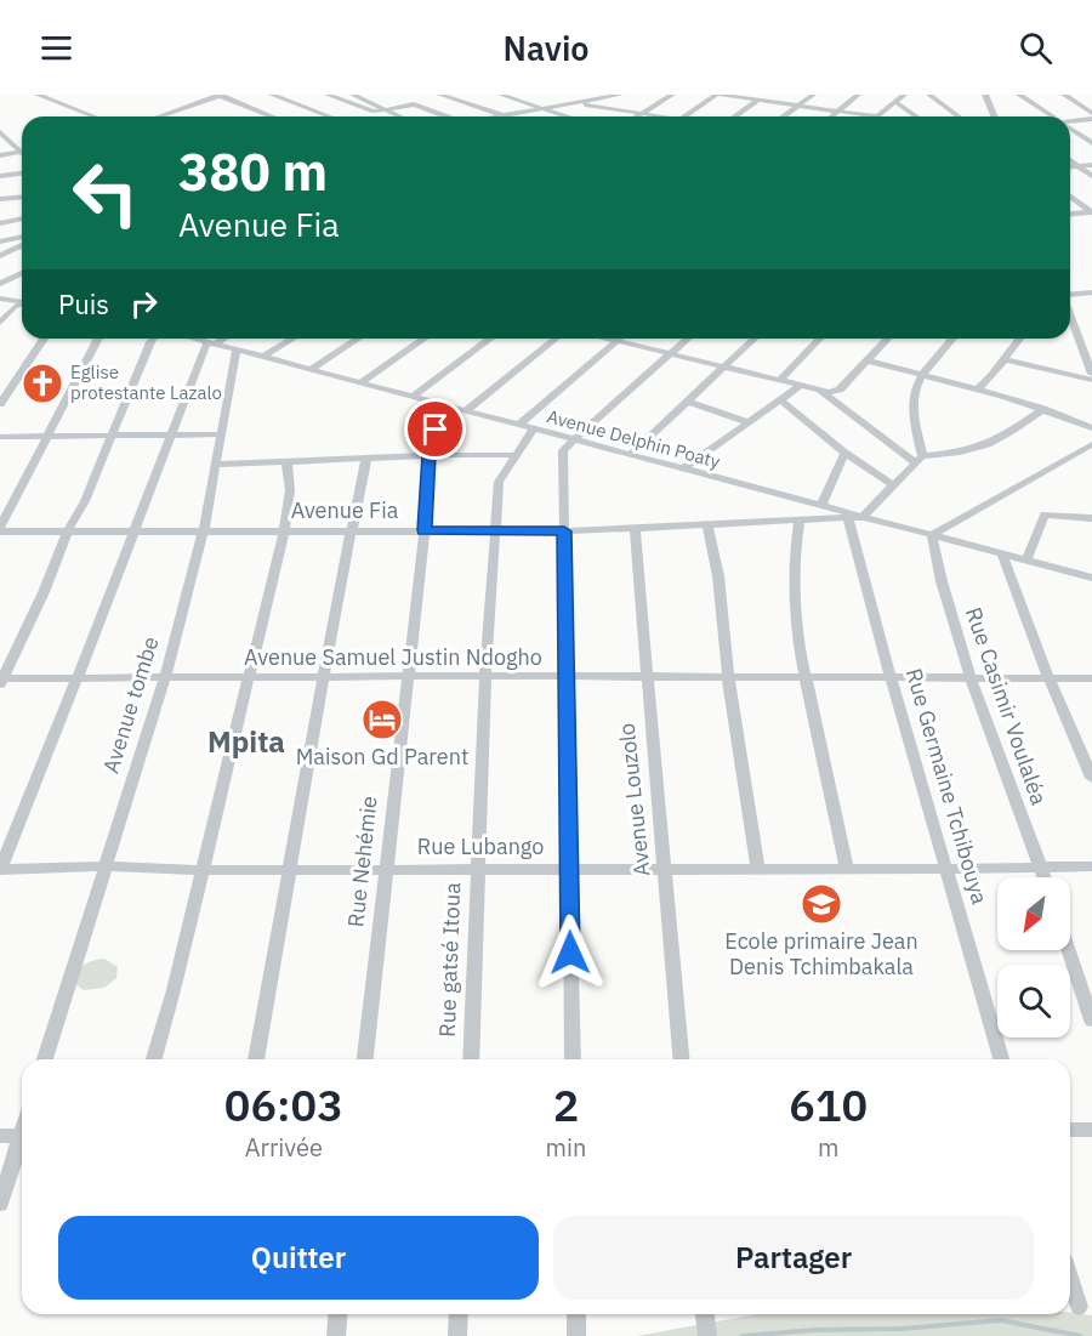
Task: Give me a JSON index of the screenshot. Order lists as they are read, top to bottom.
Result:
{
  "streets": {
    "street": [
      "Avenue Delphin Poaty",
      "Avenue Fia",
      "Avenue Samuel Justin Ndogho",
      "Avenue tombe",
      "Rue Casimir Voulaléa",
      "Rue Germaine Tchibouya",
      "Avenue Louzolo",
      "Rue Lubango",
      "Rue Nehémie",
      "Rue gatsé Itoua"
    ]
  },
  "crossings": [
    ["Avenue Delphin Poaty", "Avenue Fia"],
    ["Avenue Delphin Poaty", "Avenue tombe"],
    ["Avenue Delphin Poaty", "Rue Casimir Voulaléa"],
    ["Avenue Delphin Poaty", "Rue Germaine Tchibouya"],
    ["Avenue Delphin Poaty", "Rue Nehémie"],
    ["Avenue Delphin Poaty", "Rue gatsé Itoua"],
    ["Avenue Fia", "Avenue tombe"],
    ["Avenue Fia", "Rue Germaine Tchibouya"],
    ["Avenue Fia", "Avenue Louzolo"],
    ["Avenue Fia", "Rue Nehémie"],
    ["Avenue Fia", "Rue gatsé Itoua"],
    ["Avenue Samuel Justin Ndogho", "Avenue tombe"],
    ["Avenue Samuel Justin Ndogho", "Rue Casimir Voulaléa"],
    ["Avenue Samuel Justin Ndogho", "Rue Germaine Tchibouya"],
    ["Avenue Samuel Justin Ndogho", "Avenue Louzolo"],
    ["Avenue Samuel Justin Ndogho", "Rue Nehémie"],
    ["Avenue Samuel Justin Ndogho", "Rue gatsé Itoua"],
    ["Avenue tombe", "Rue Lubango"],
    ["Rue Casimir Voulaléa", "Rue Lubango"],
    ["Rue Germaine Tchibouya", "Rue Lubango"],
    ["Avenue Louzolo", "Rue Lubango"],
    ["Rue Lubango", "Rue Nehémie"],
    ["Rue Lubango", "Rue gatsé Itoua"]
  ],
  "districts": ["Mpita"],
  "places": {
    "church": ["Eglise protestante Lazalo"],
    "hotel": ["Maison Gd Parent"],
    "school or university": ["Ecole primaire Jean Denis Tchimbakala"]
  },
  "north": "bottom left",
  "page": {
    "header": "Navio",
    "turn": ["380 m", "Avenue Fia"],
    "then": "Puis",
    "eta": [
      "06:03",
      "Arrivée",
      "2",
      "min",
      "610",
      "m"
    ],
    "buttons": ["Quitter", "Partager"]
  }
}
